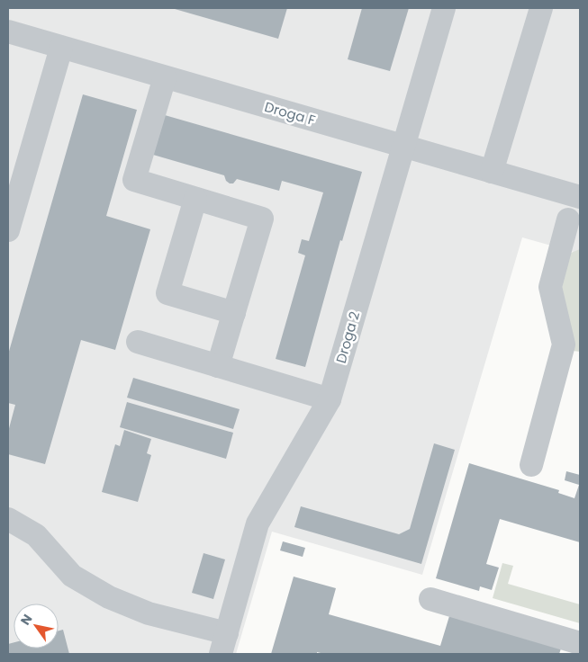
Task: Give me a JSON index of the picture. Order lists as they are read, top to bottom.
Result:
{
  "streets": {
    "lane": ["Droga F", "Droga 2"]
  },
  "crossings": [
    ["Droga F", "Droga 2"]
  ],
  "north": "top left"
}
